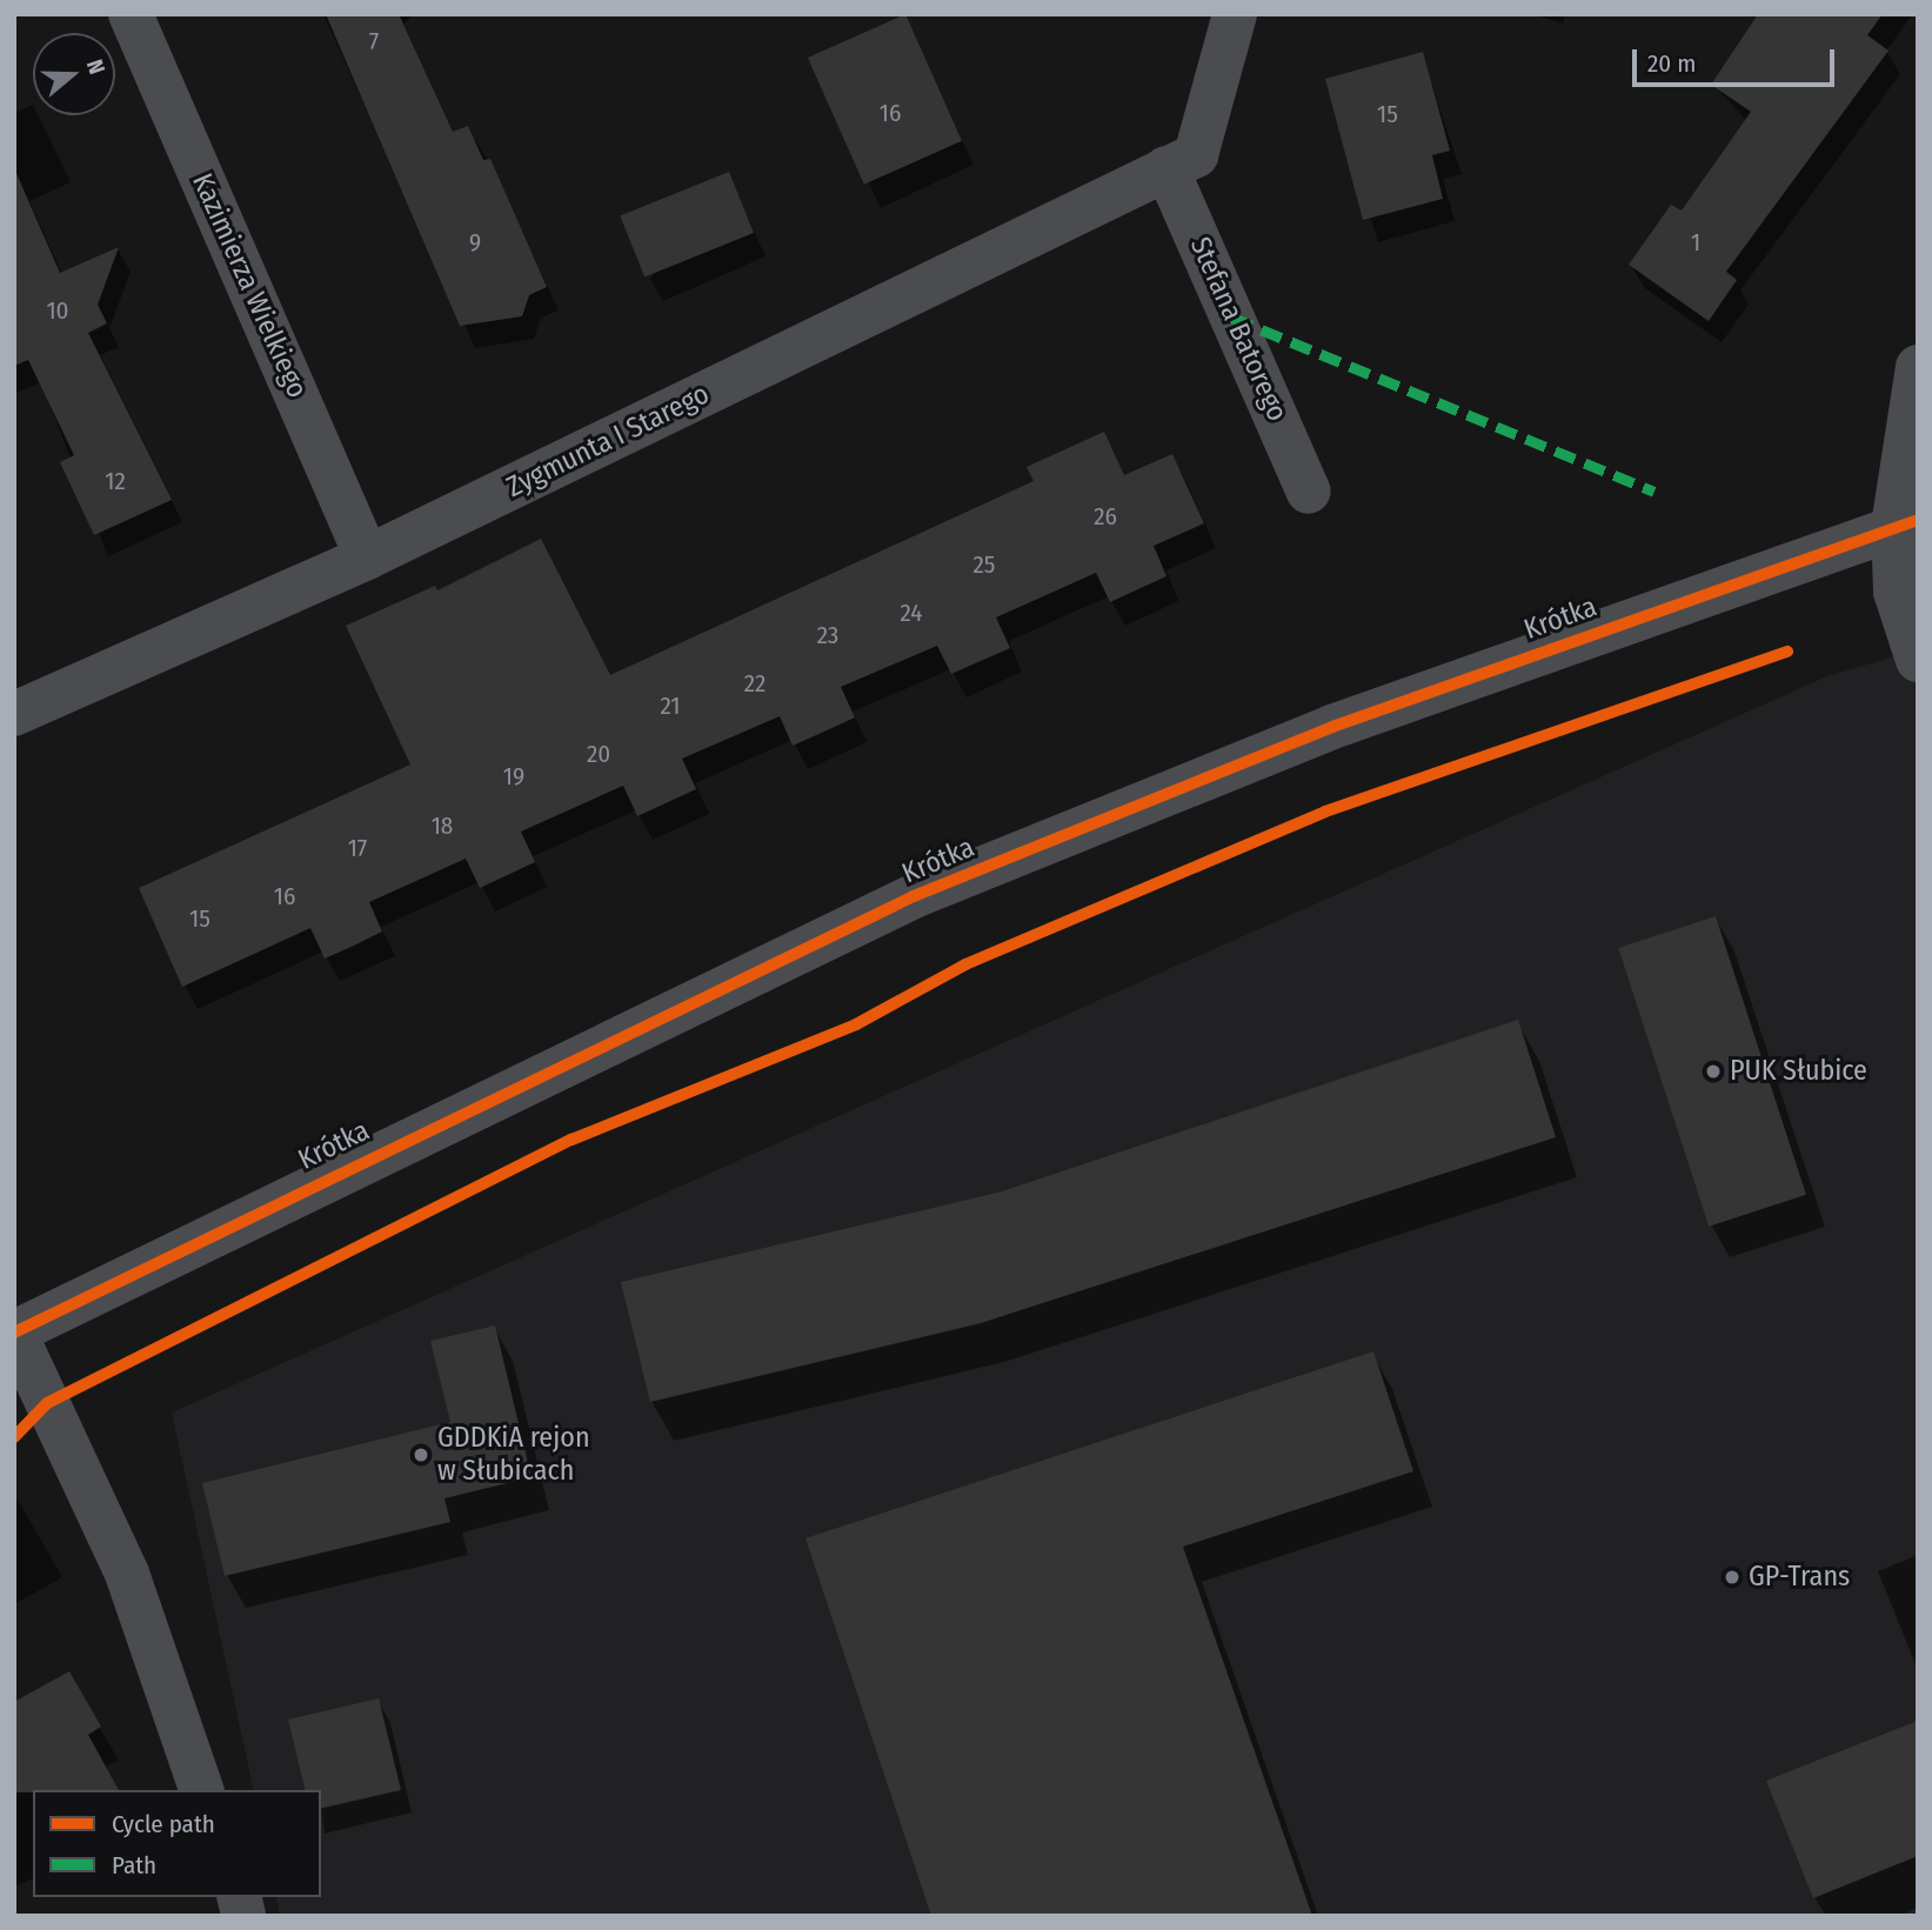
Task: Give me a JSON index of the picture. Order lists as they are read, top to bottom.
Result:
{
  "streets": {
    "street": [
      "Kazimierza Wielkiego",
      "Stefana Batorego",
      "Zygmunta I Starego",
      "Krótka"
    ]
  },
  "crossings": [
    ["Kazimierza Wielkiego", "Zygmunta I Starego"],
    ["Stefana Batorego", "Zygmunta I Starego"]
  ],
  "places": ["PUK Słubice", "GDDKiA rejon w Słubicach", "GP-Trans"],
  "house_numbers": [
    "7",
    "16",
    "15",
    "9",
    "1",
    "10",
    "12",
    "26",
    "25",
    "24",
    "23",
    "22",
    "21",
    "20",
    "19",
    "18",
    "17",
    "16",
    "15"
  ],
  "legend": ["Cycle path", "Path"],
  "scale_bar": "20 m",
  "north": "right"
}
